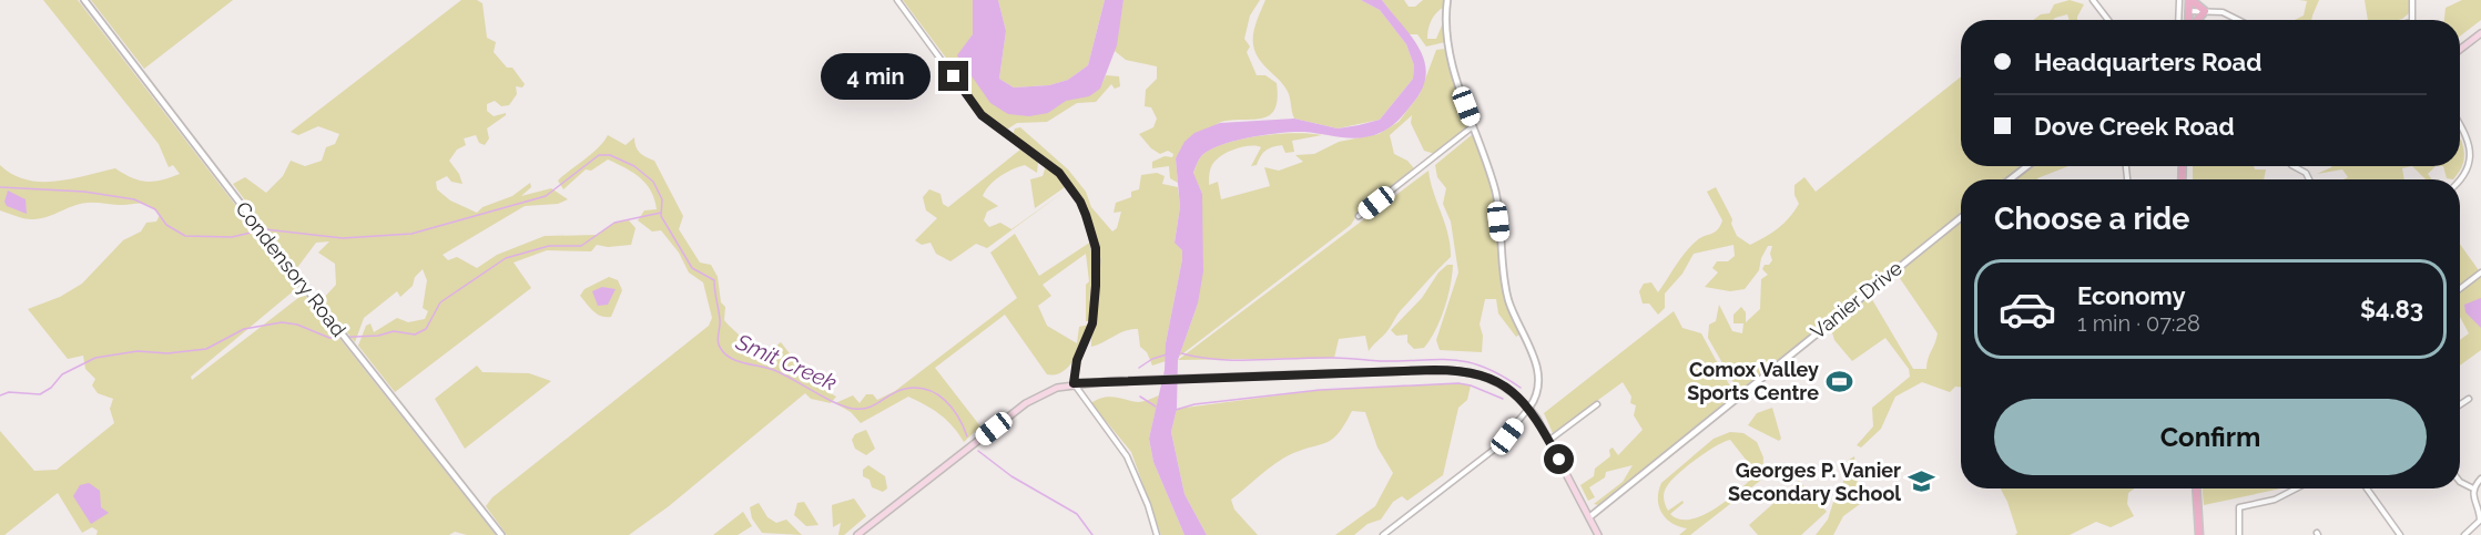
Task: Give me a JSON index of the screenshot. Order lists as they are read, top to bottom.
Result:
{
  "streets": {
    "street": ["Condensory Road", "Vanier Drive"]
  },
  "water": ["Smit Creek"],
  "places": {
    "sports": ["Comox Valley Sports Centre"],
    "school or university": ["Georges P. Vanier Secondary School"]
  },
  "page": {
    "banner": ["Headquarters Road", "Dove Creek Road"],
    "bubble": "4 min",
    "heading": "Choose a ride",
    "list": [
      {
        "name": "Economy",
        "note": "1 min · 07:28",
        "value": "$4.83"
      }
    ],
    "buttons": "Confirm"
  }
}
